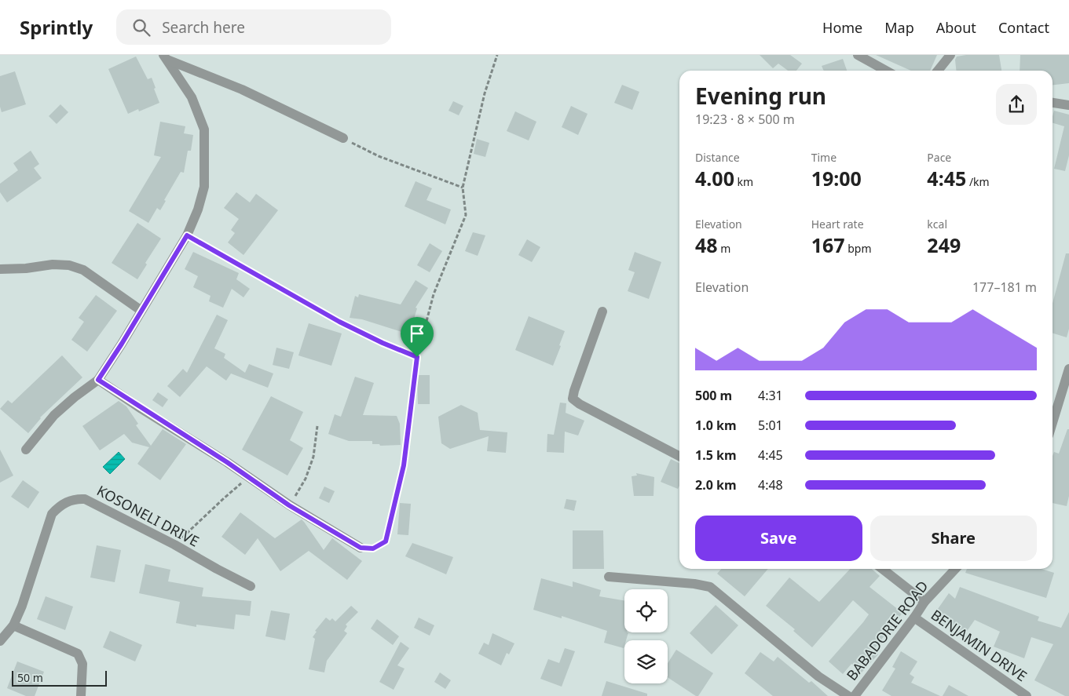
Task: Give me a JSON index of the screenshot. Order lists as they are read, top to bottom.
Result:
{
  "streets": {
    "street": ["KOSONELI DRIVE", "BABADORIE ROAD", "BENJAMIN DRIVE"]
  },
  "crossings": [
    ["BABADORIE ROAD", "BENJAMIN DRIVE"]
  ],
  "scale_bar": "50 m",
  "page": {
    "header": "Sprintly",
    "search": "Search here",
    "nav": [
      "Home",
      "Map",
      "About",
      "Contact"
    ],
    "heading": ["Evening run", "19:23 · 8 × 500 m"],
    "stats": [
      ["Distance", "4.00 km"],
      ["Time", "19:00"],
      ["Pace", "4:45 /km"],
      ["Elevation", "48 m"],
      ["Heart rate", "167 bpm"],
      ["kcal", "249"]
    ],
    "chart": ["Elevation", "177–181 m"],
    "list": [
      {
        "name": "500 m",
        "note": "4:31"
      },
      {
        "name": "1.0 km",
        "note": "5:01"
      },
      {
        "name": "1.5 km",
        "note": "4:45"
      },
      {
        "name": "2.0 km",
        "note": "4:48"
      }
    ],
    "buttons": ["Save", "Share"],
    "scale": "50 m"
  }
}
